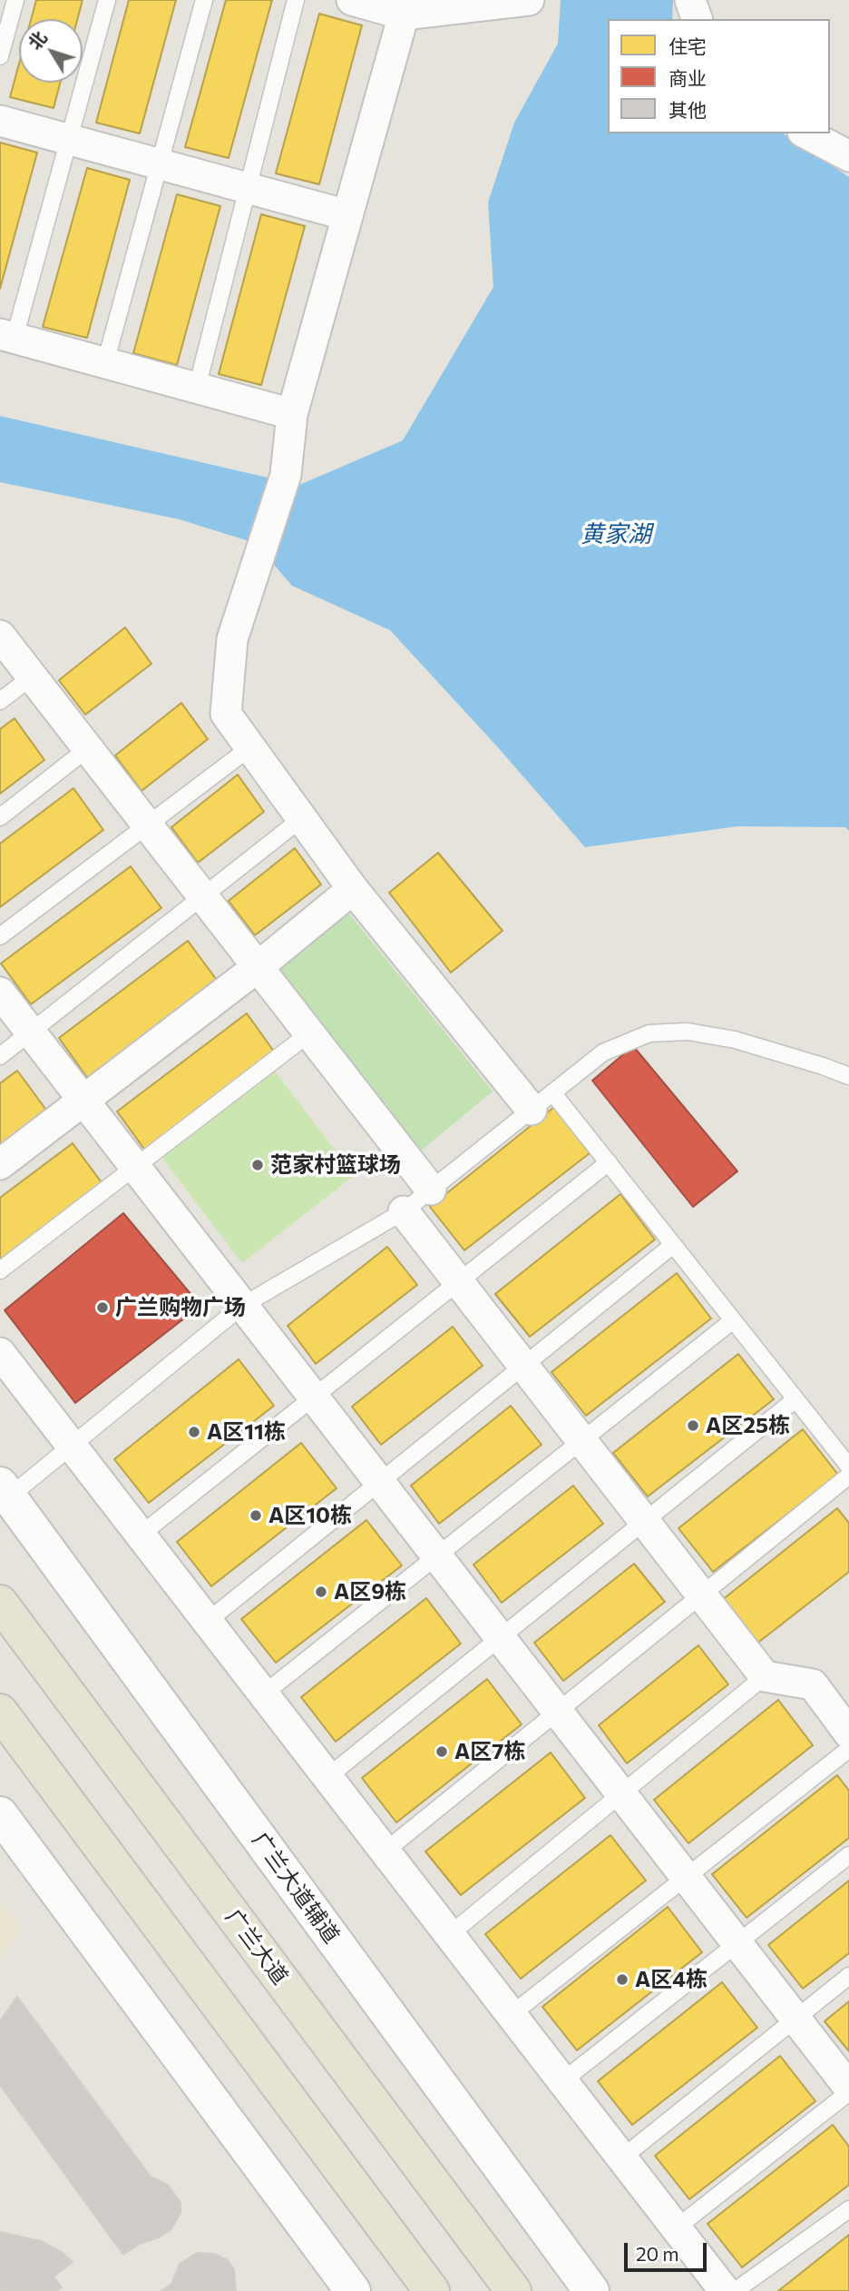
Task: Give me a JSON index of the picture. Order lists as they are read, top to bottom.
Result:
{
  "streets": {
    "main road": ["广兰大道辅道", "广兰大道"]
  },
  "water": ["黄家湖"],
  "places": [
    "范家村篮球场",
    "广兰购物广场",
    "A区25栋",
    "A区11栋",
    "A区10栋",
    "A区9栋",
    "A区7栋",
    "A区4栋"
  ],
  "legend": ["住宅", "商业", "其他"],
  "scale_bar": "20 m",
  "north": "top left"
}
